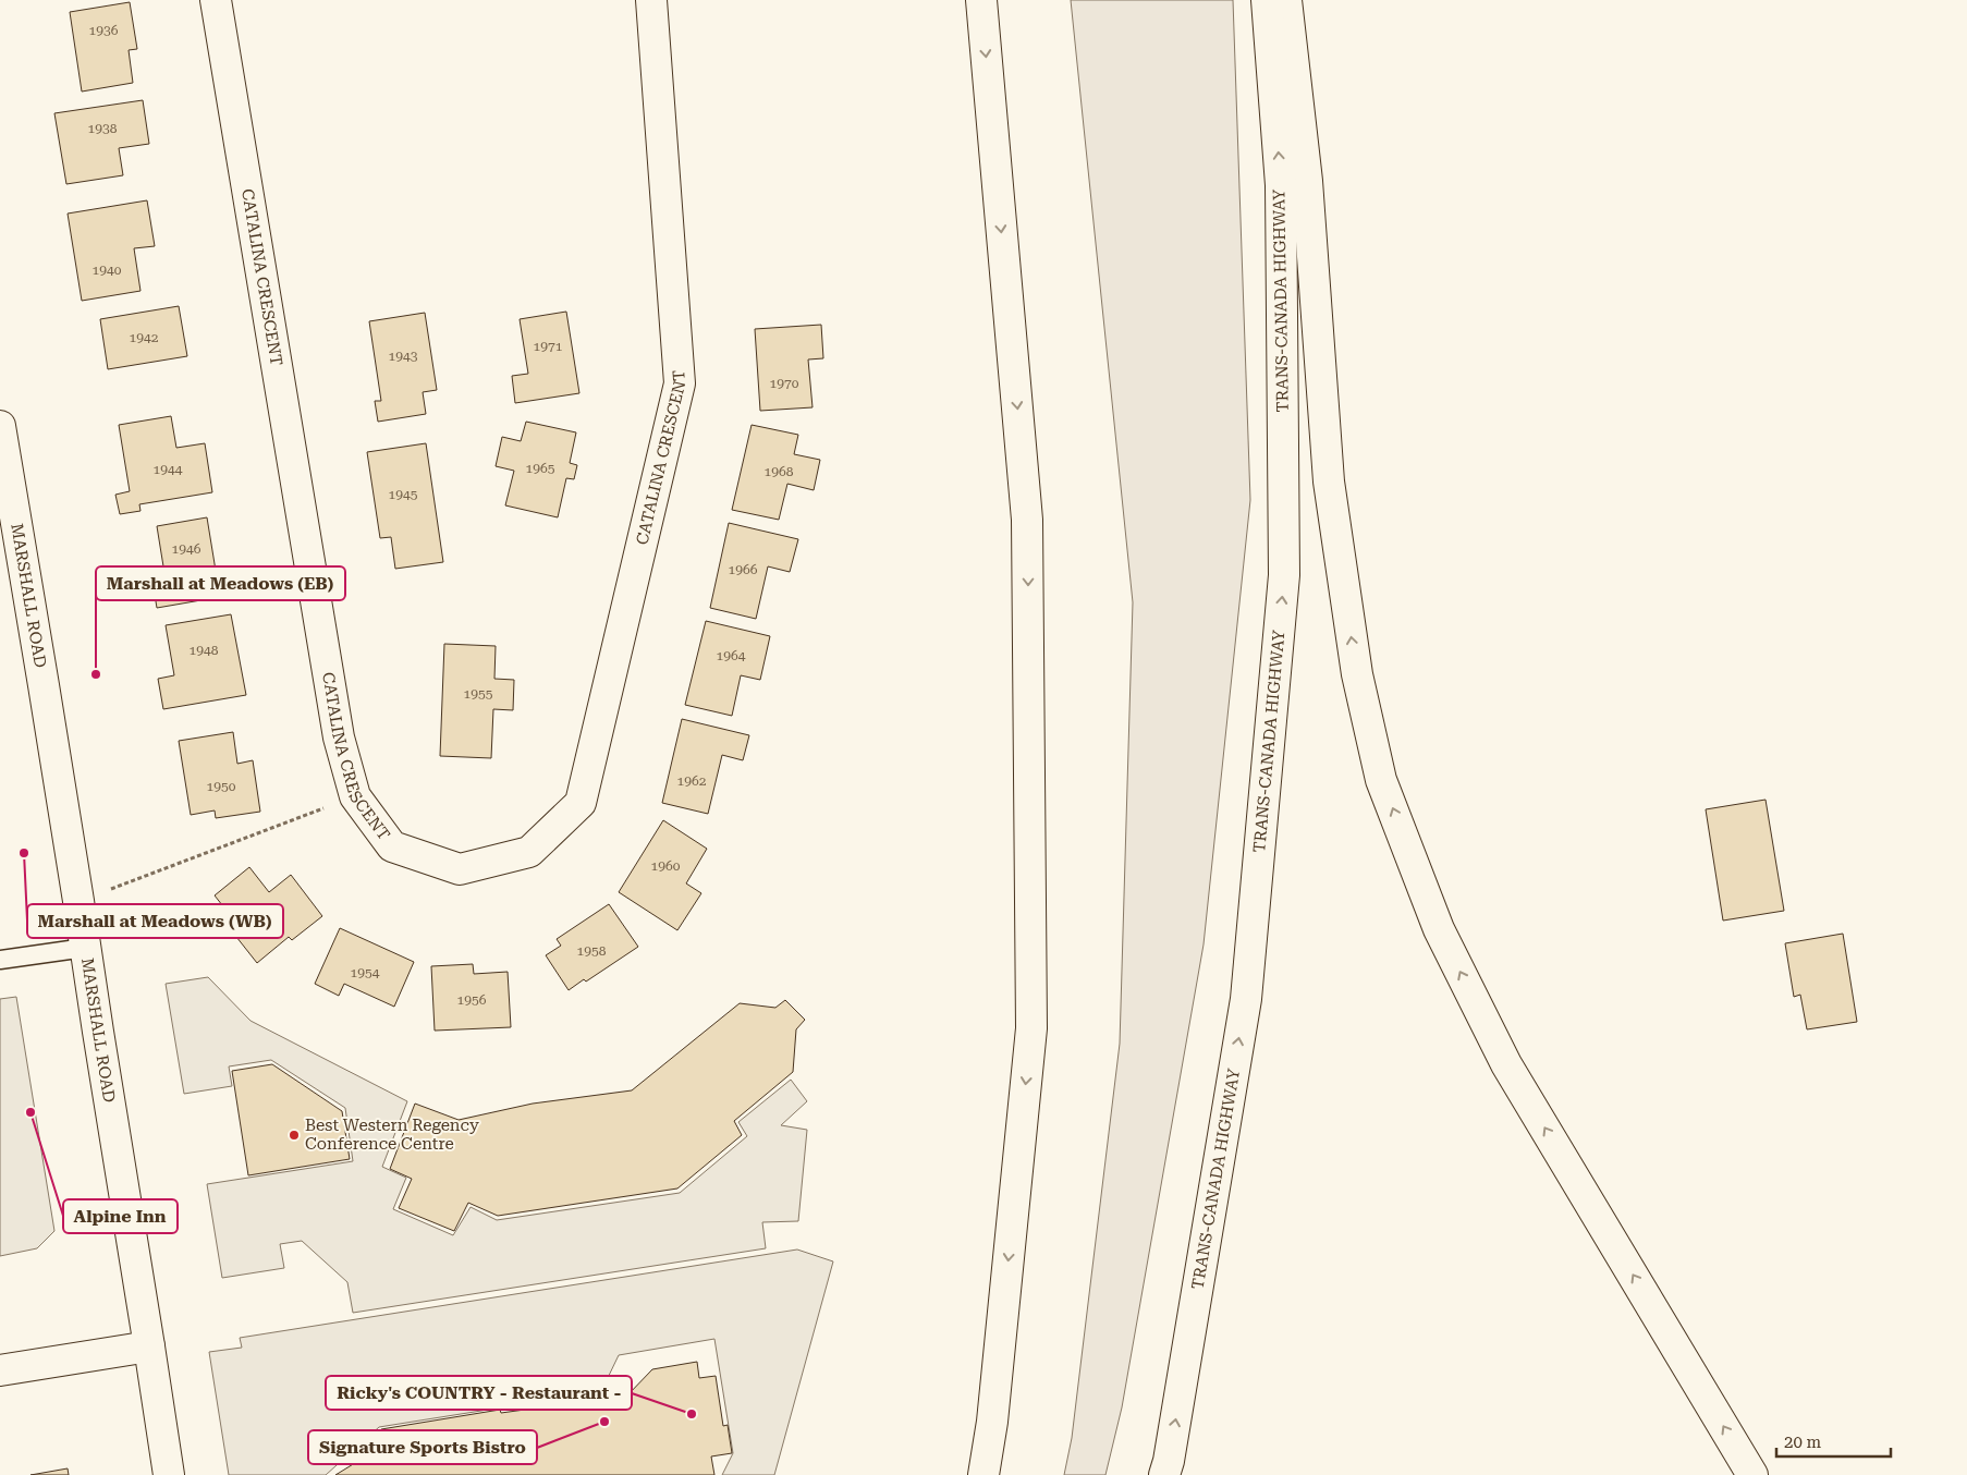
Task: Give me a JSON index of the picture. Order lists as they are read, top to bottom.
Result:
{
  "streets": {
    "main road": ["CATALINA CRESCENT", "TRANS-CANADA HIGHWAY", "MARSHALL ROAD"]
  },
  "places": [
    "Marshall at Meadows (EB)",
    "Marshall at Meadows (WB)",
    "Alpine Inn",
    "Best Western Regency Conference Centre",
    "Ricky's COUNTRY - Restaurant -",
    "Signature Sports Bistro"
  ],
  "house_numbers": [
    "1936",
    "1938",
    "1940",
    "1942",
    "1971",
    "1943",
    "1970",
    "1965",
    "1944",
    "1968",
    "1945",
    "1946",
    "1966",
    "1948",
    "1964",
    "1955",
    "1962",
    "1950",
    "1960",
    "1958",
    "1954",
    "1956"
  ],
  "scale_bar": "20 m"
}
